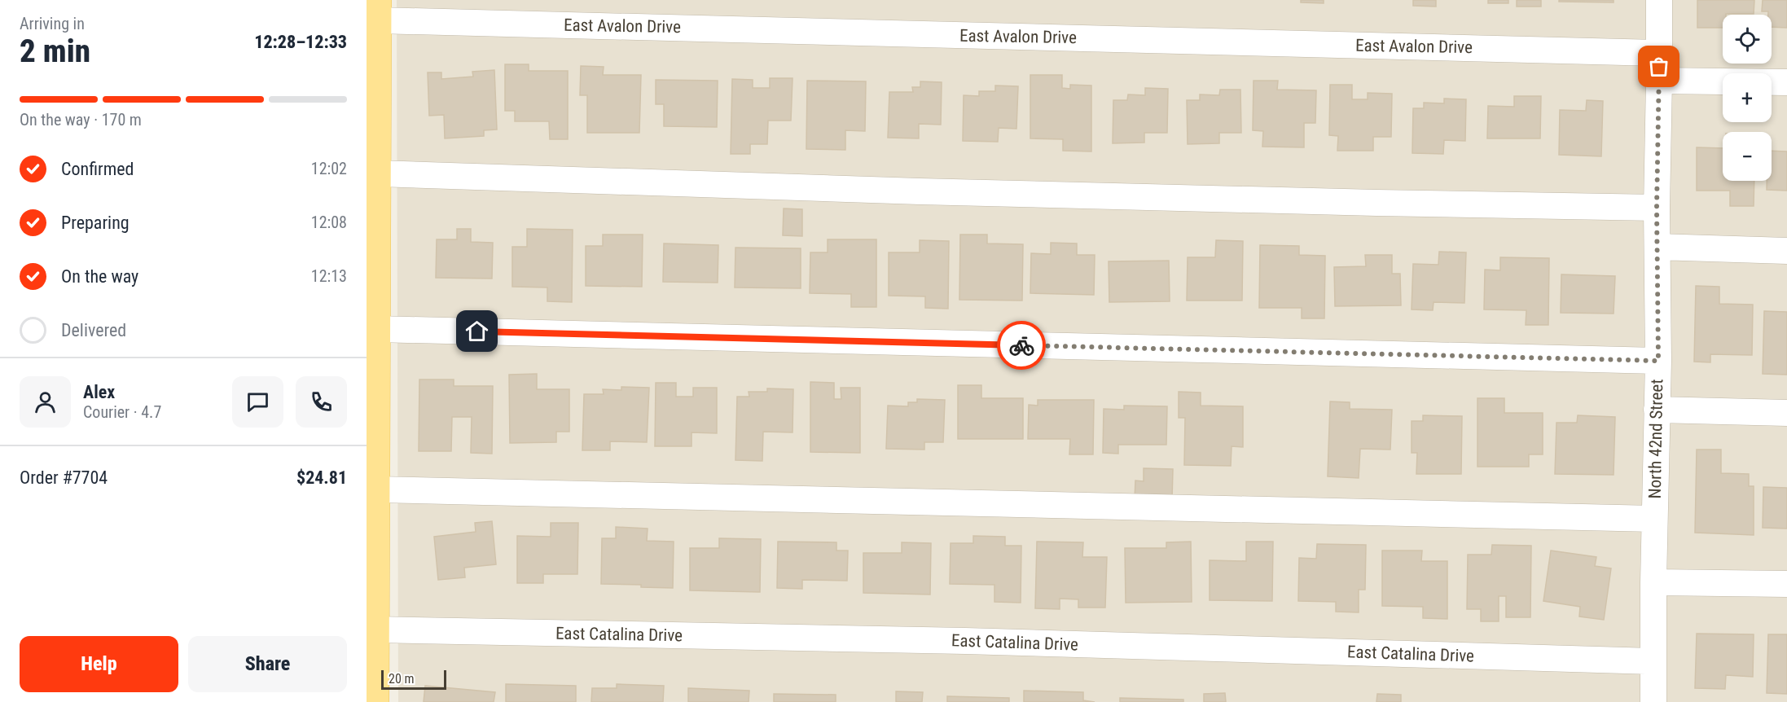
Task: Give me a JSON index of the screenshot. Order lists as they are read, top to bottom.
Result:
{
  "streets": {
    "street": ["East Avalon Drive", "North 42nd Street", "East Catalina Drive"]
  },
  "crossings": [
    ["East Avalon Drive", "North 42nd Street"],
    ["North 42nd Street", "East Catalina Drive"]
  ],
  "scale_bar": "20 m",
  "page": {
    "heading": ["2 min", "Arriving in", "12:28–12:33"],
    "panel": [
      "Alex",
      "Courier · 4.7",
      "Order #7704",
      "$24.81"
    ],
    "map_buttons": ["+", "−"],
    "bar": "On the way · 170 m",
    "list": [
      ["Confirmed", "12:02"],
      ["Preparing", "12:08"],
      ["On the way", "12:13"],
      "Delivered"
    ],
    "buttons": ["Help", "Share"],
    "scale": "20 m"
  }
}
